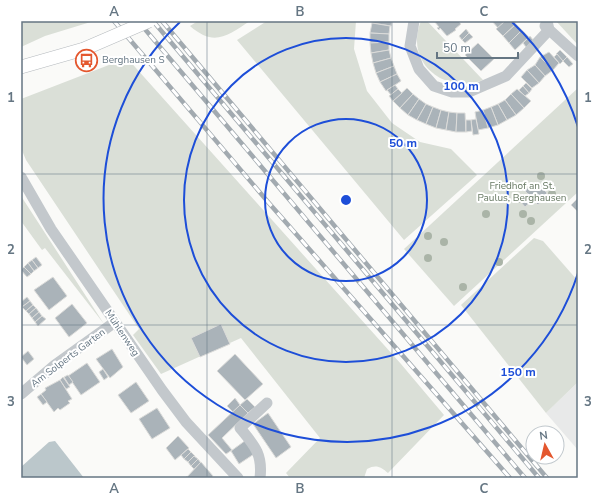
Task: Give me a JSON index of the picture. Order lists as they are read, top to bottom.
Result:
{
  "streets": {
    "street": ["Mühlenweg", "Am Solperts Garten"]
  },
  "crossings": [
    ["Mühlenweg", "Am Solperts Garten"]
  ],
  "parks": ["Friedhof an St. Paulus, Berghausen"],
  "places": {
    "bus stop": ["Berghausen S"]
  },
  "scale_bar": "50 m",
  "north": "top",
  "grid": {
    "columns": ["A", "B", "C"],
    "rows": ["1", "2", "3"]
  },
  "rings": ["100 m", "50 m", "150 m"]
}
